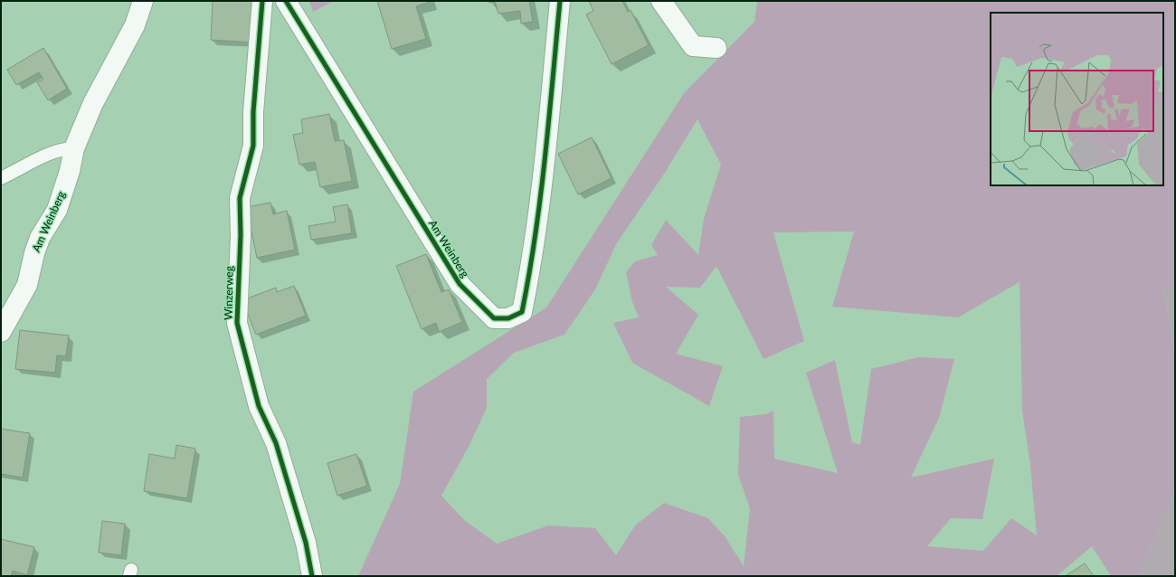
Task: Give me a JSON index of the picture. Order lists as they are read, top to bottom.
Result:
{
  "streets": {
    "street": ["Am Weinberg", "Winzerweg"]
  }
}
